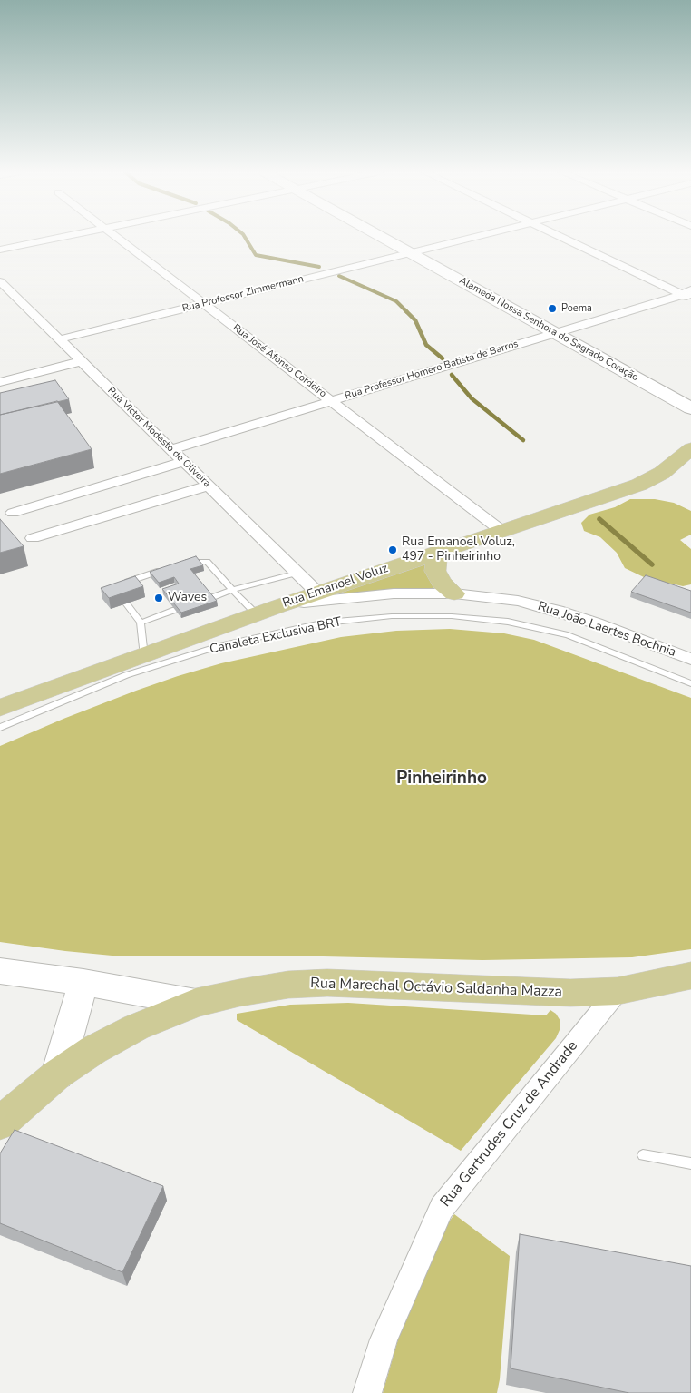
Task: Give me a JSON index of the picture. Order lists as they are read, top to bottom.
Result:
{
  "streets": {
    "main road": ["Rua Emanoel Voluz", "Rua Marechal Octávio Saldanha Mazza"],
    "street": [
      "Rua Professor Zimmermann",
      "Alameda Nossa Senhora do Sagrado Coração",
      "Rua José Afonso Cordeiro",
      "Rua Professor Homero Batista de Barros",
      "Rua Victor Modesto de Oliveira",
      "Rua João Laertes Bochnia",
      "Rua Gertrudes Cruz de Andrade"
    ],
    "lane": ["Canaleta Exclusiva BRT"]
  },
  "crossings": [
    ["Rua Professor Zimmermann", "Alameda Nossa Senhora do Sagrado Coração"],
    ["Rua Professor Zimmermann", "Rua José Afonso Cordeiro"],
    ["Rua Professor Zimmermann", "Rua Victor Modesto de Oliveira"],
    ["Alameda Nossa Senhora do Sagrado Coração", "Rua Professor Homero Batista de Barros"],
    ["Rua José Afonso Cordeiro", "Rua Professor Homero Batista de Barros"],
    ["Rua José Afonso Cordeiro", "Rua Emanoel Voluz"],
    ["Rua Professor Homero Batista de Barros", "Rua Victor Modesto de Oliveira"],
    ["Rua Victor Modesto de Oliveira", "Rua Emanoel Voluz"],
    ["Rua Emanoel Voluz", "Rua João Laertes Bochnia"],
    ["Rua Marechal Octávio Saldanha Mazza", "Rua Gertrudes Cruz de Andrade"]
  ],
  "districts": ["Pinheirinho"],
  "places": ["Poema", "Rua Emanoel Voluz, 497 - Pinheirinho", "Waves"]
}
